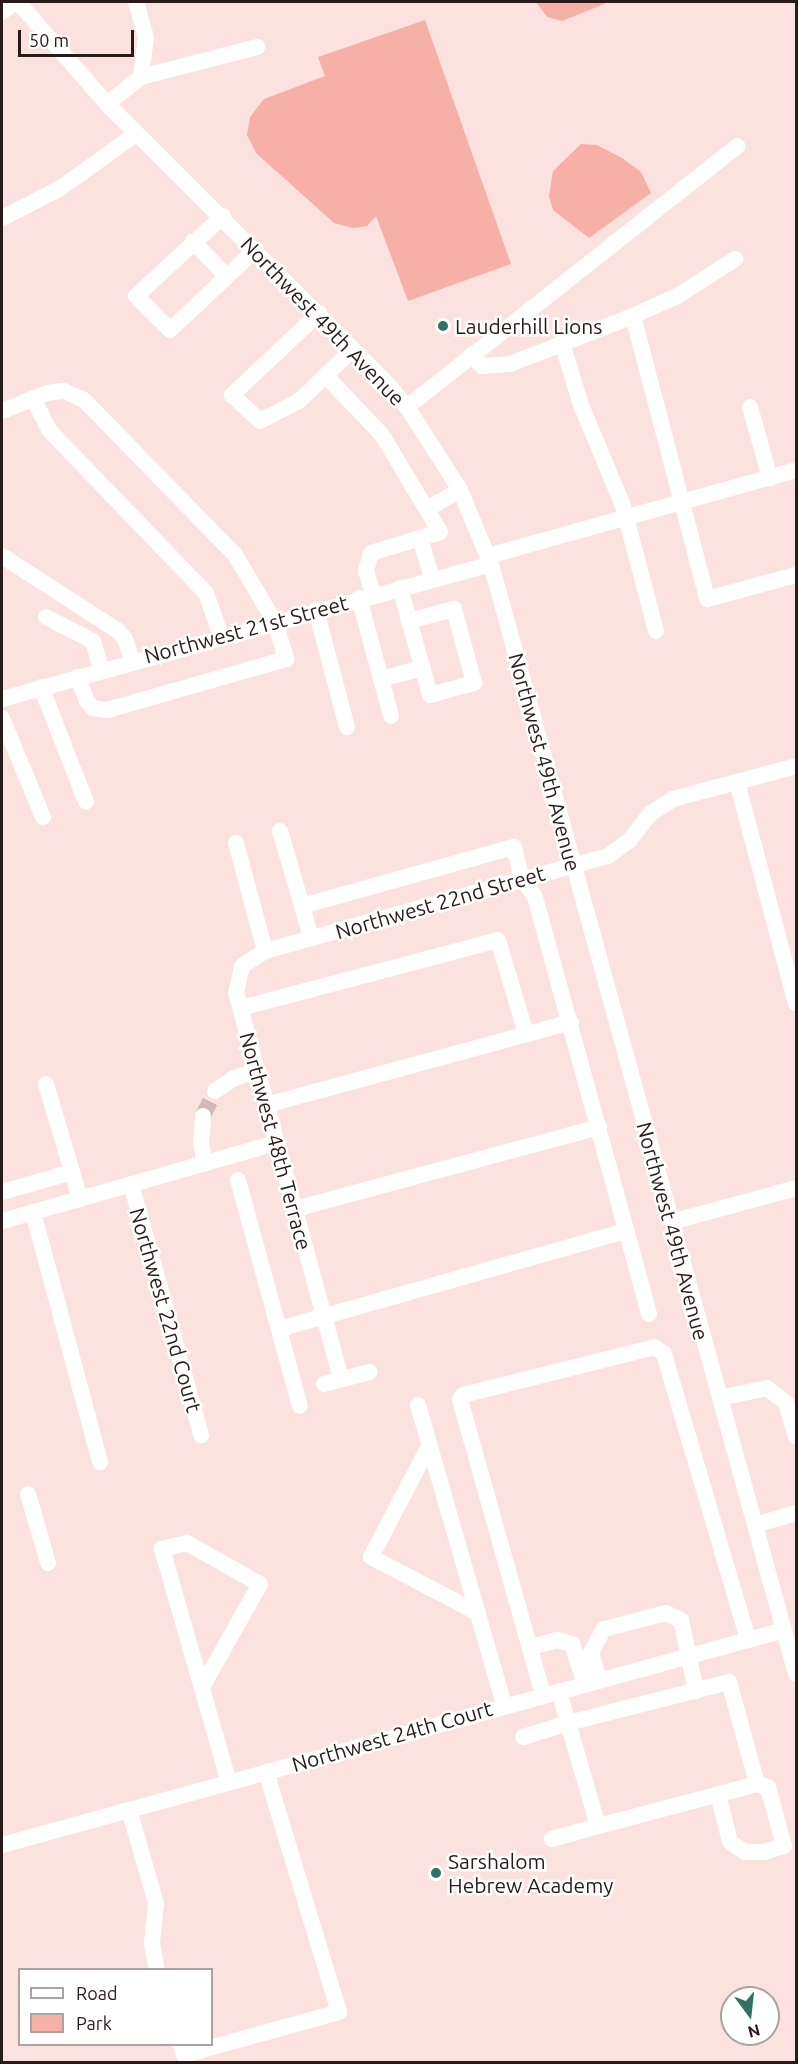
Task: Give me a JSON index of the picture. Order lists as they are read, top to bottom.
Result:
{
  "streets": {
    "street": [
      "Northwest 49th Avenue",
      "Northwest 21st Street",
      "Northwest 22nd Street",
      "Northwest 48th Terrace",
      "Northwest 22nd Court",
      "Northwest 24th Court"
    ]
  },
  "crossings": [
    ["Northwest 49th Avenue", "Northwest 21st Street"],
    ["Northwest 49th Avenue", "Northwest 22nd Street"],
    ["Northwest 49th Avenue", "Northwest 24th Court"],
    ["Northwest 22nd Street", "Northwest 48th Terrace"],
    ["Northwest 48th Terrace", "Northwest 22nd Court"]
  ],
  "places": ["Lauderhill Lions", "Sarshalom Hebrew Academy"],
  "legend": ["Road", "Park"],
  "scale_bar": "50 m",
  "north": "bottom"
}
